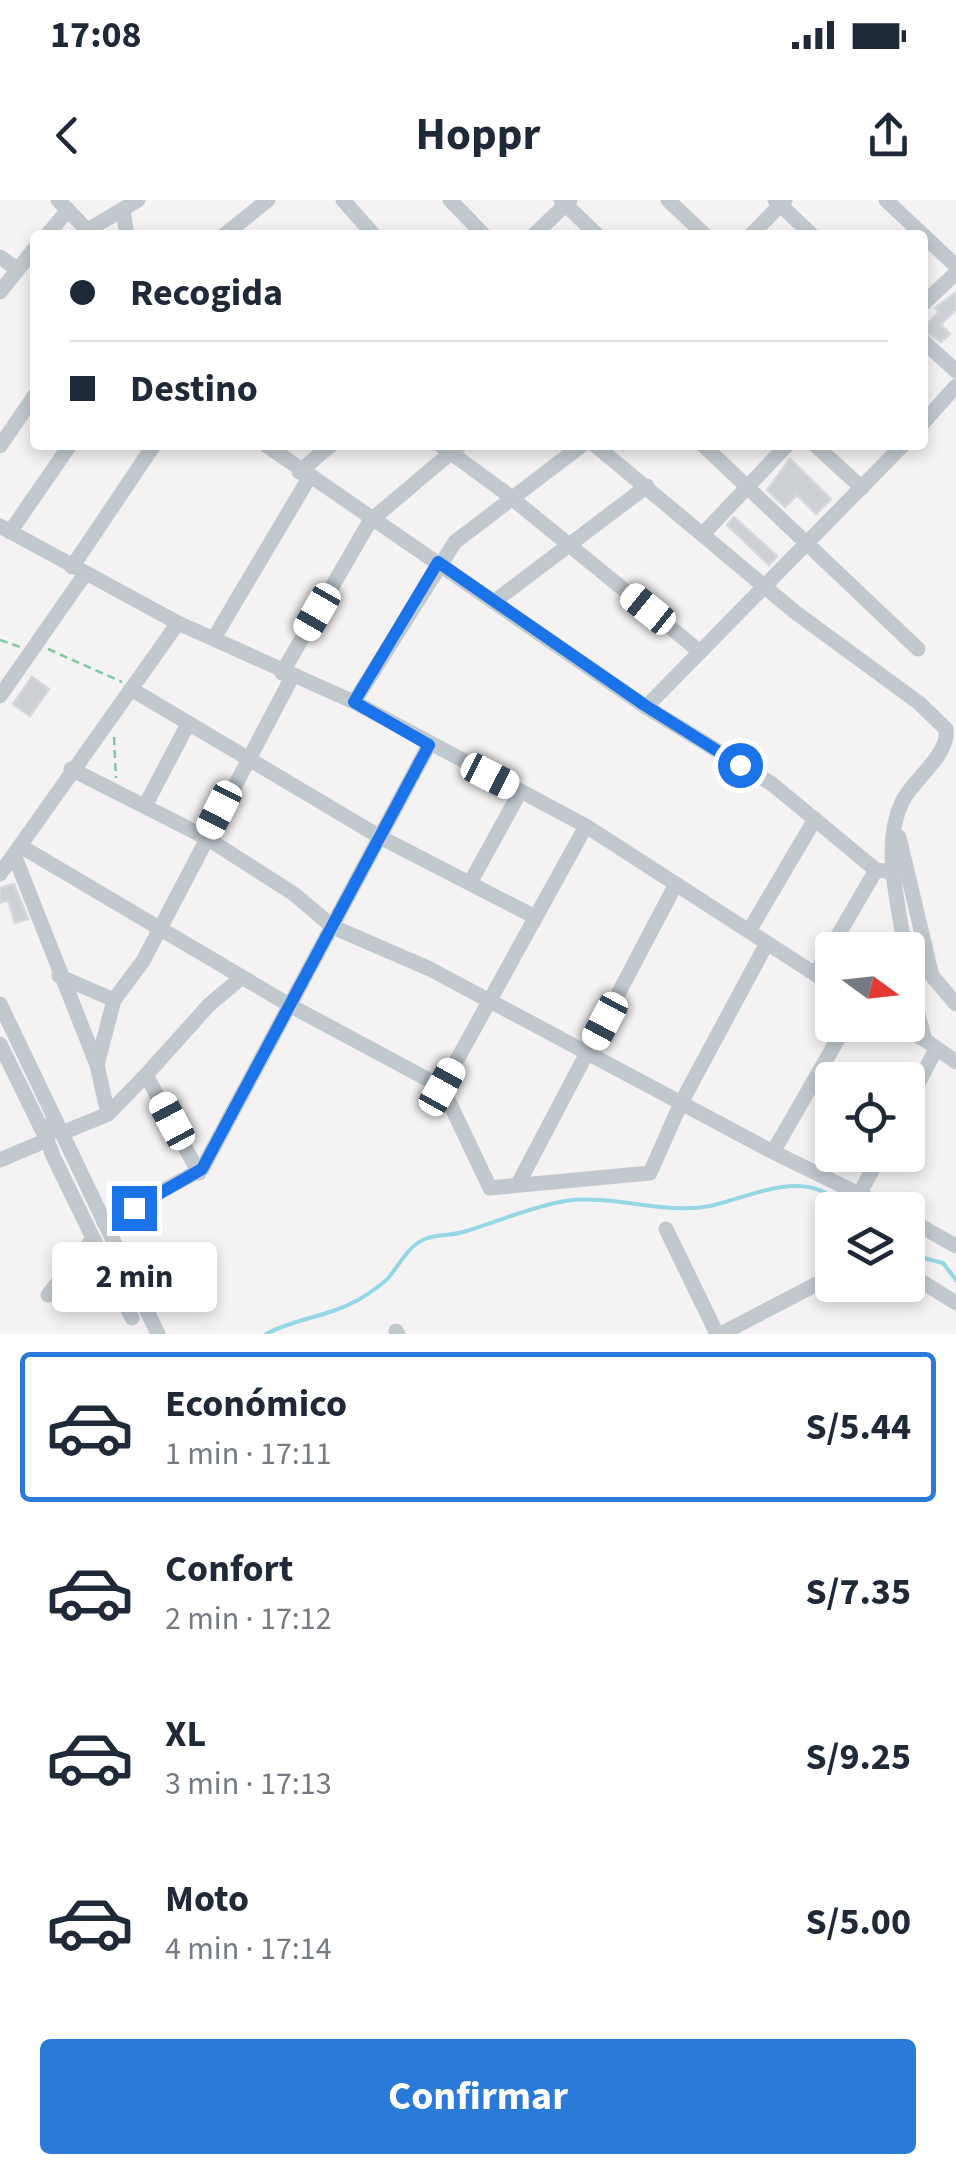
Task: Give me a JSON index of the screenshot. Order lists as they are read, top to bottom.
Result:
{
  "north": "right",
  "page": {
    "status": "17:08",
    "header": "Hoppr",
    "banner": ["Recogida", "Destino"],
    "bubble": "2 min",
    "list": [
      {
        "name": "Económico",
        "note": "1 min · 17:11",
        "value": "S/5.44"
      },
      {
        "name": "Confort",
        "note": "2 min · 17:12",
        "value": "S/7.35"
      },
      {
        "name": "XL",
        "note": "3 min · 17:13",
        "value": "S/9.25"
      },
      {
        "name": "Moto",
        "note": "4 min · 17:14",
        "value": "S/5.00"
      }
    ],
    "buttons": "Confirmar"
  }
}
